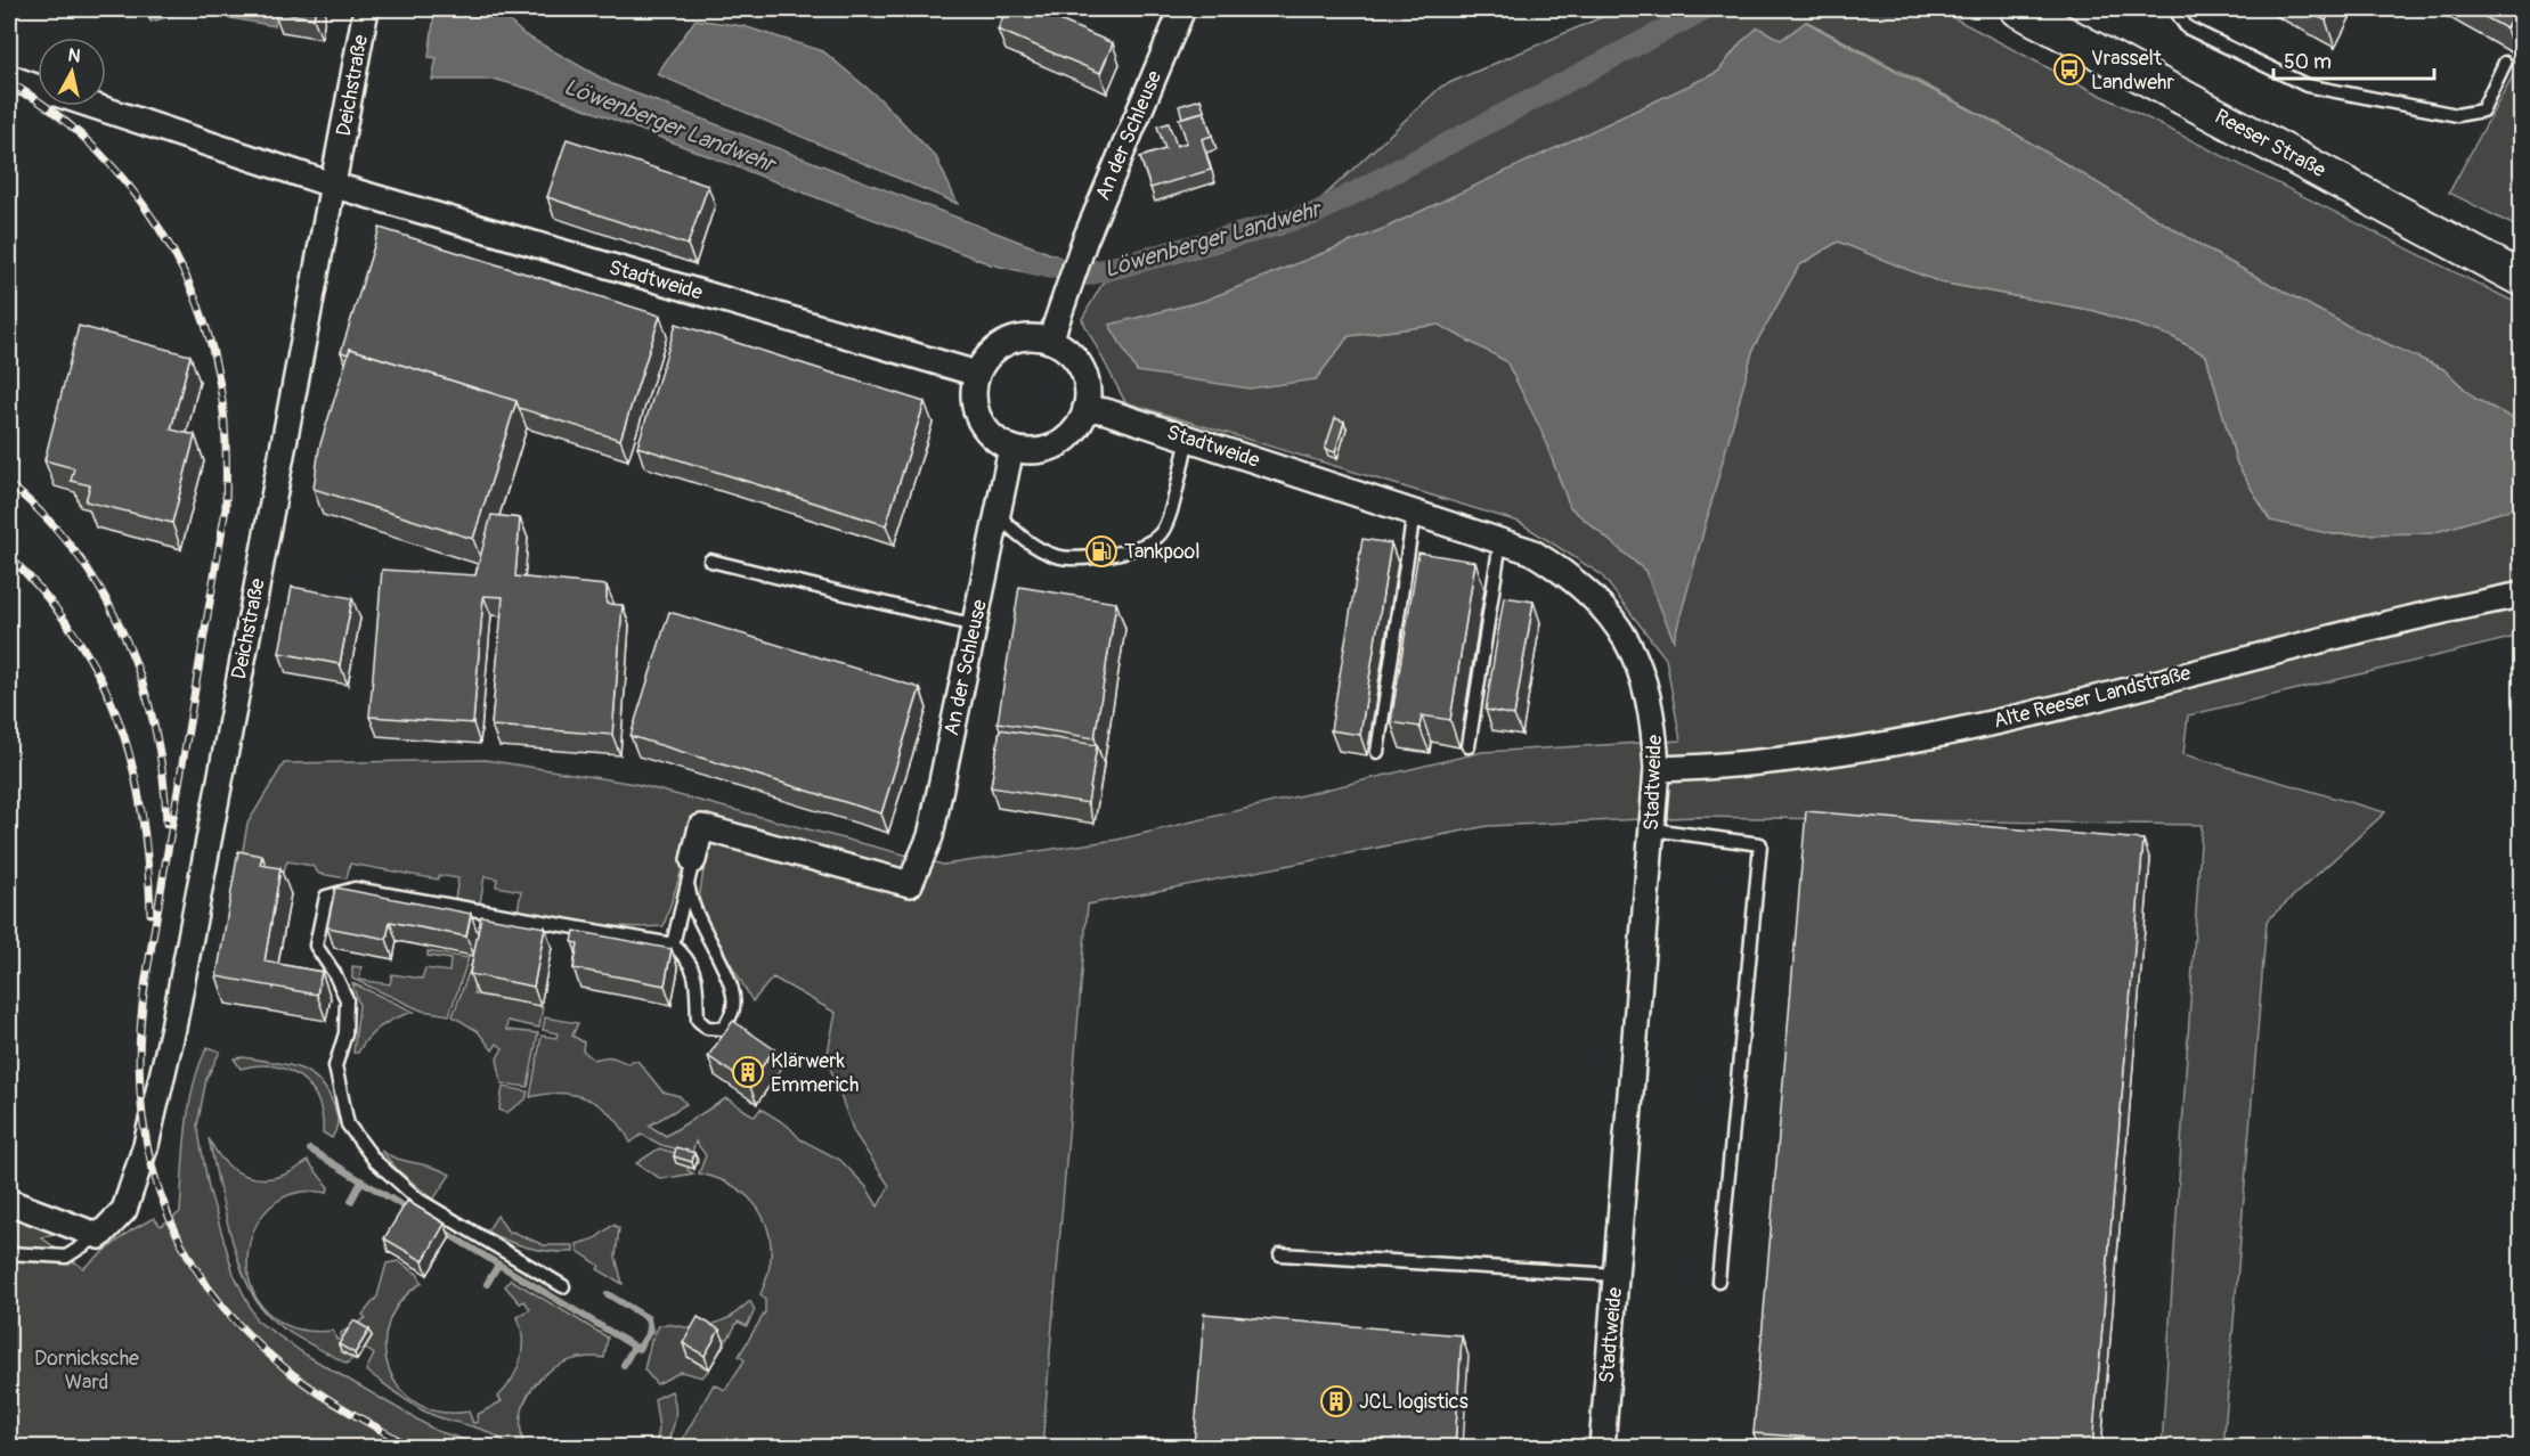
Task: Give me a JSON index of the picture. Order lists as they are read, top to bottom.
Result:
{
  "streets": {
    "main road": ["Reeser Straße"],
    "street": [
      "Deichstraße",
      "An der Schleuse",
      "Stadtweide",
      "Alte Reeser Landstraße"
    ]
  },
  "crossings": [
    ["Deichstraße", "Stadtweide"],
    ["An der Schleuse", "Stadtweide"],
    ["Stadtweide", "Alte Reeser Landstraße"]
  ],
  "water": ["Löwenberger Landwehr"],
  "parks": ["Dornicksche Ward"],
  "places": {
    "bus stop": ["Vrasselt Landwehr"],
    "fuel station": ["Tankpool"],
    "building": ["Klärwerk Emmerich", "JCL logistics"]
  },
  "scale_bar": "50 m",
  "north": "top"
}
